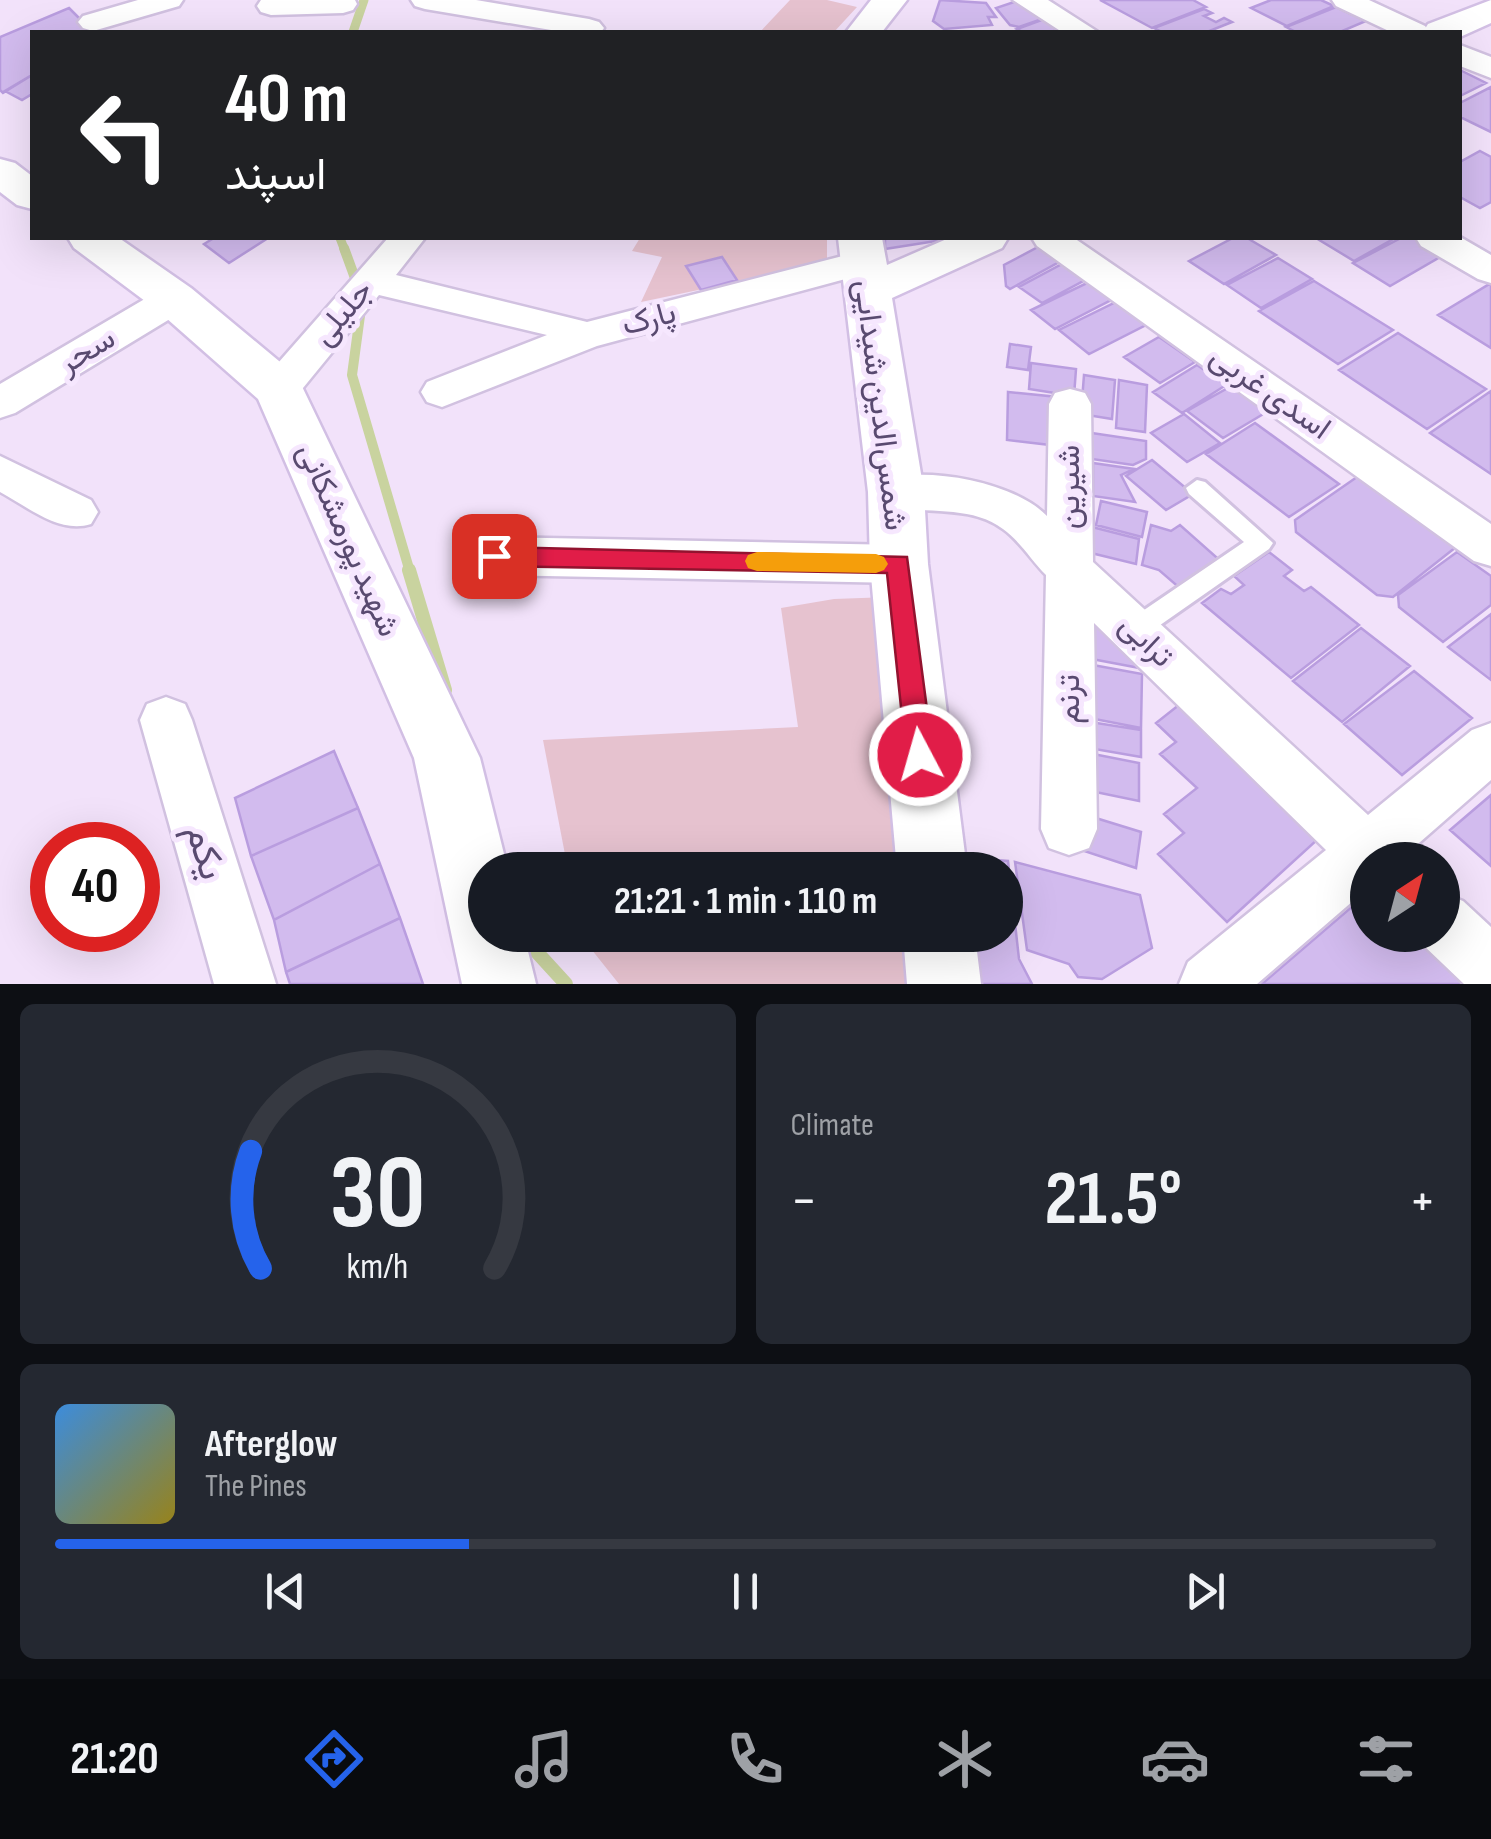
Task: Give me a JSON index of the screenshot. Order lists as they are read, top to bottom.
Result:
{
  "streets": {
    "street": [
      "جلیلی",
      "پارک",
      "سحر",
      "اسدی غربی",
      "شمس‌الدین شیدایی",
      "شیرین",
      "شهید پورمشکانی",
      "ترابی",
      "ترنم",
      "یکم"
    ]
  },
  "crossings": [
    ["جلیلی", "شهید پورمشکانی"],
    ["پارک", "شمس‌الدین شیدایی"],
    ["سحر", "شهید پورمشکانی"],
    ["شمس‌الدین شیدایی", "ترابی"],
    ["شیرین", "ترابی"],
    ["شیرین", "ترنم"],
    ["ترابی", "ترنم"]
  ],
  "north": "top right",
  "page": {
    "turn": ["40 m", "اسپند"],
    "limit": "40",
    "trip": "21:21 · 1 min · 110 m",
    "tile": "Climate",
    "heat": ["−", "21.5°", "+"],
    "song": ["Afterglow", "The Pines"],
    "tabs": "21:20",
    "gauge": ["30", "km/h"]
  }
}
